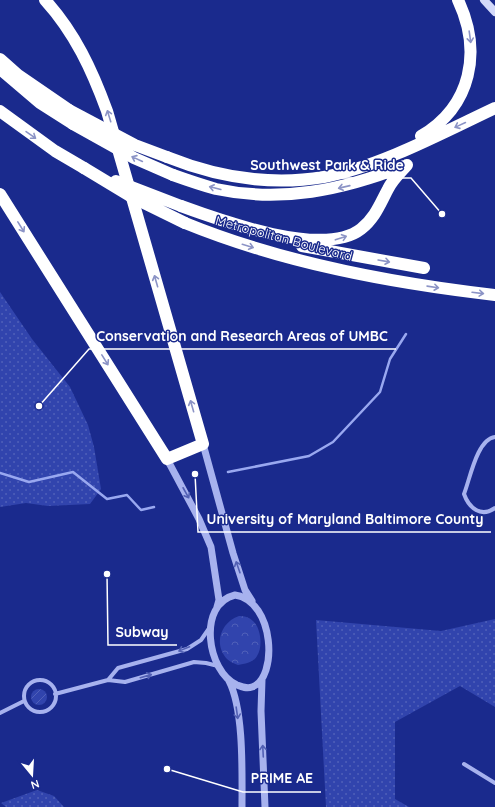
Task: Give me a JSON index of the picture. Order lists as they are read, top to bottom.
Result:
{
  "streets": {
    "highway": ["Metropolitan Boulevard"]
  },
  "places": [
    "Southwest Park & Ride",
    "Conservation and Research Areas of UMBC",
    "University of Maryland Baltimore County",
    "Subway",
    "PRIME AE"
  ],
  "north": "bottom"
}
